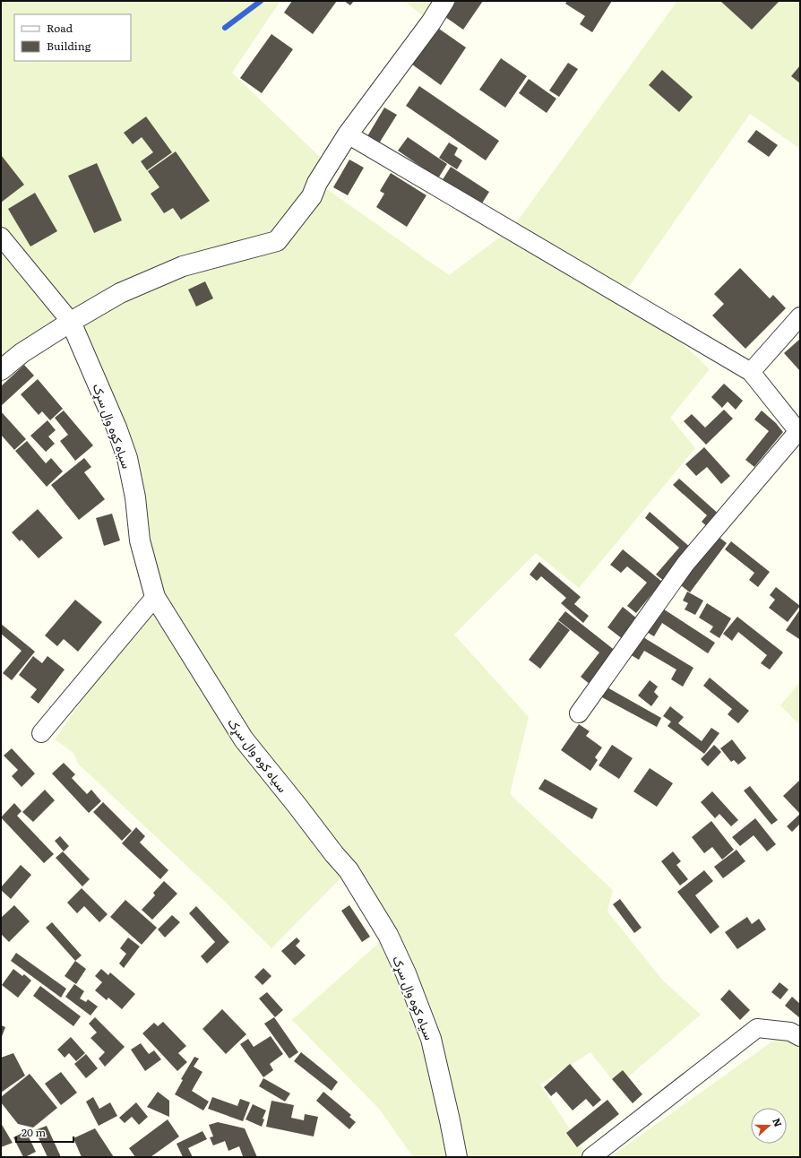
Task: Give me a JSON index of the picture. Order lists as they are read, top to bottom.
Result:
{
  "streets": {
    "street": ["سیاه کوه وال سړک"]
  },
  "legend": ["Road", "Building"],
  "scale_bar": "20 m",
  "north": "right"
}
